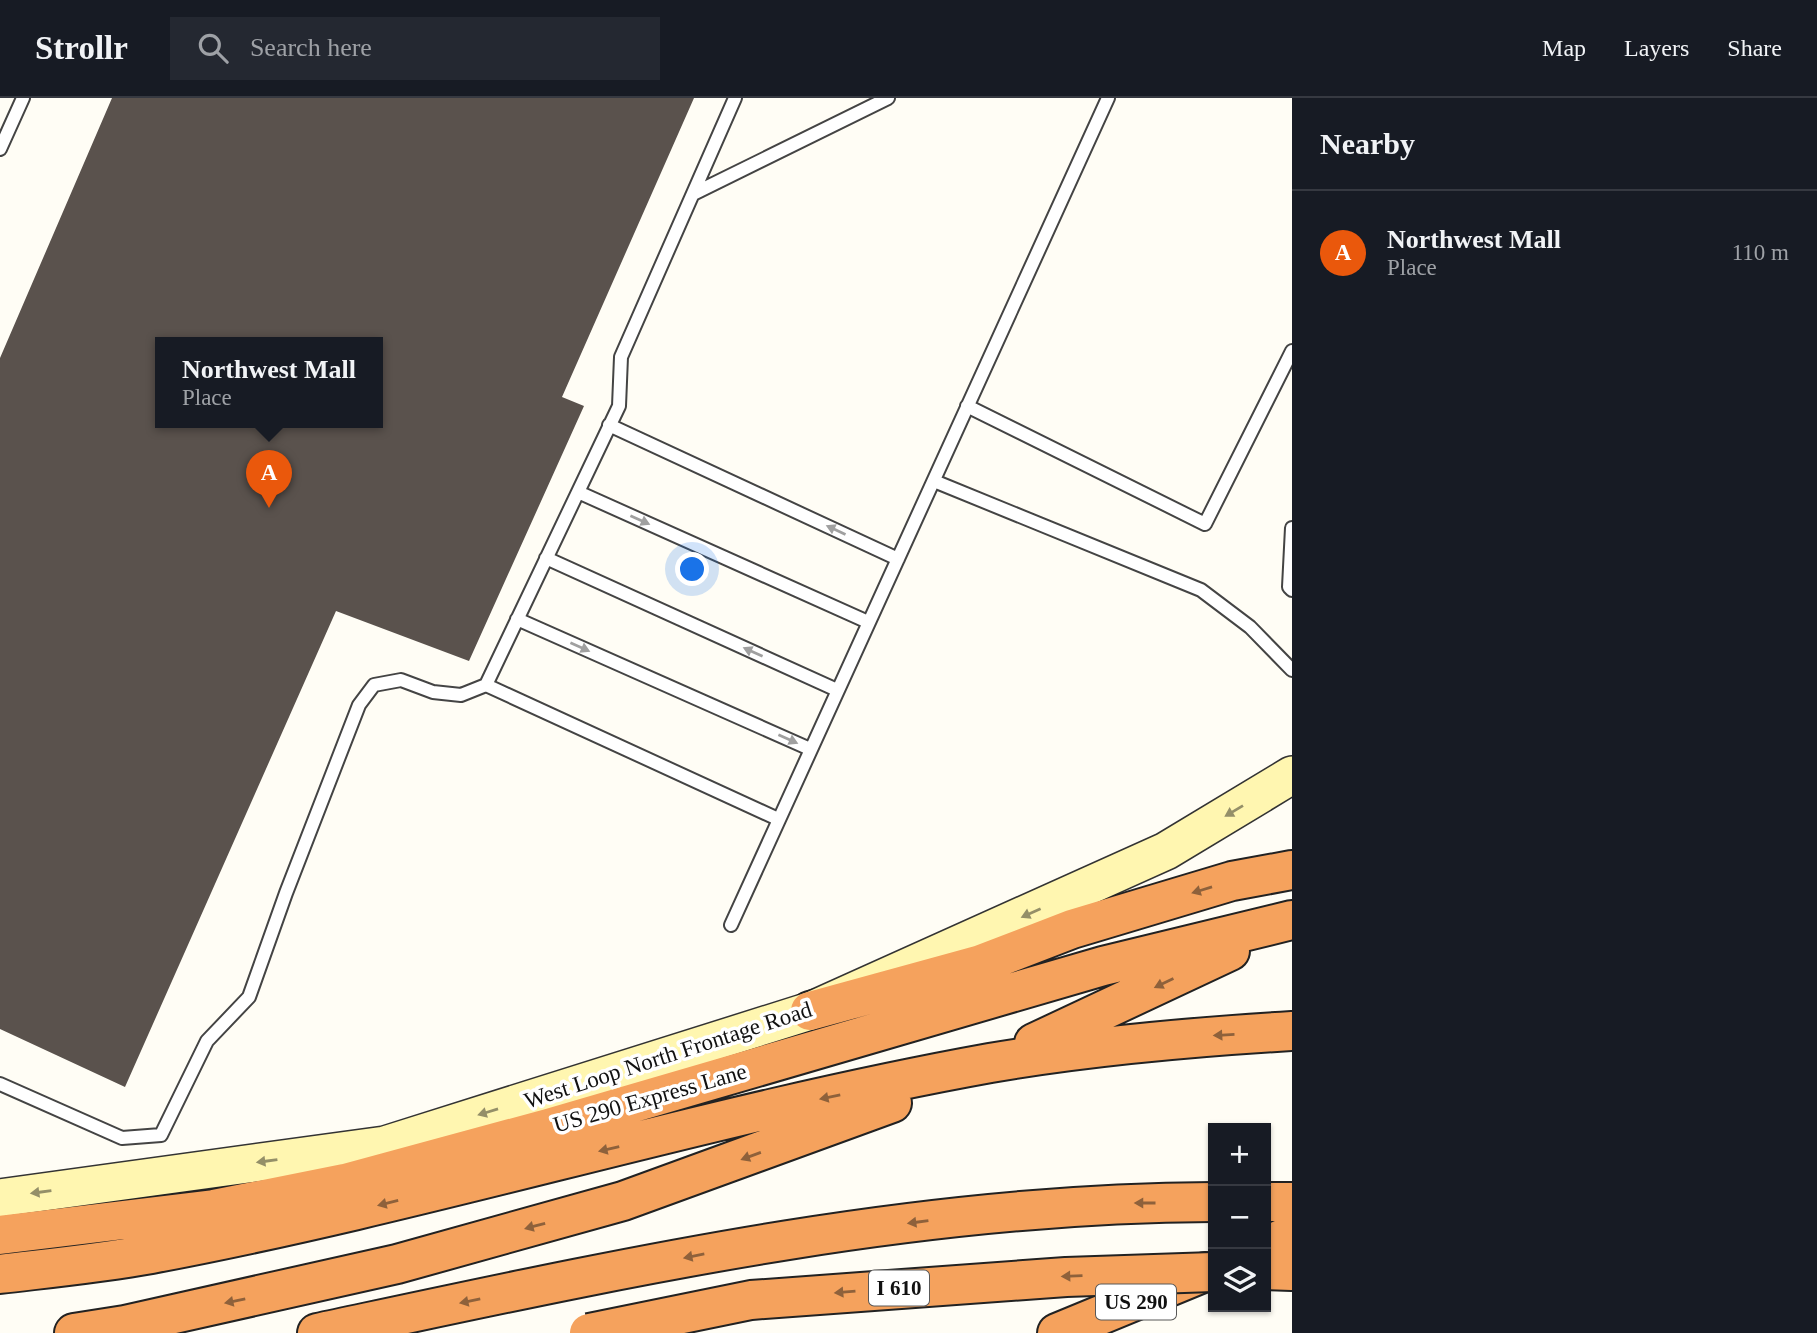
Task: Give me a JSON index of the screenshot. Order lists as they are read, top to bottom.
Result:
{
  "streets": {
    "highway": ["US 290 Express Lane", "I 610", "US 290"],
    "main road": ["West Loop North Frontage Road"]
  },
  "one_way": ["West Loop North Frontage Road"],
  "page": {
    "header": "Strollr",
    "search": "Search here",
    "nav": ["Map", "Layers", "Share"],
    "heading": "Nearby",
    "list": [
      {
        "mark": "A",
        "name": "Northwest Mall",
        "note": "Place",
        "value": "110 m"
      }
    ],
    "popup": ["Northwest Mall", "Place"],
    "pins": "A",
    "map_buttons": ["+", "−"]
  }
}
